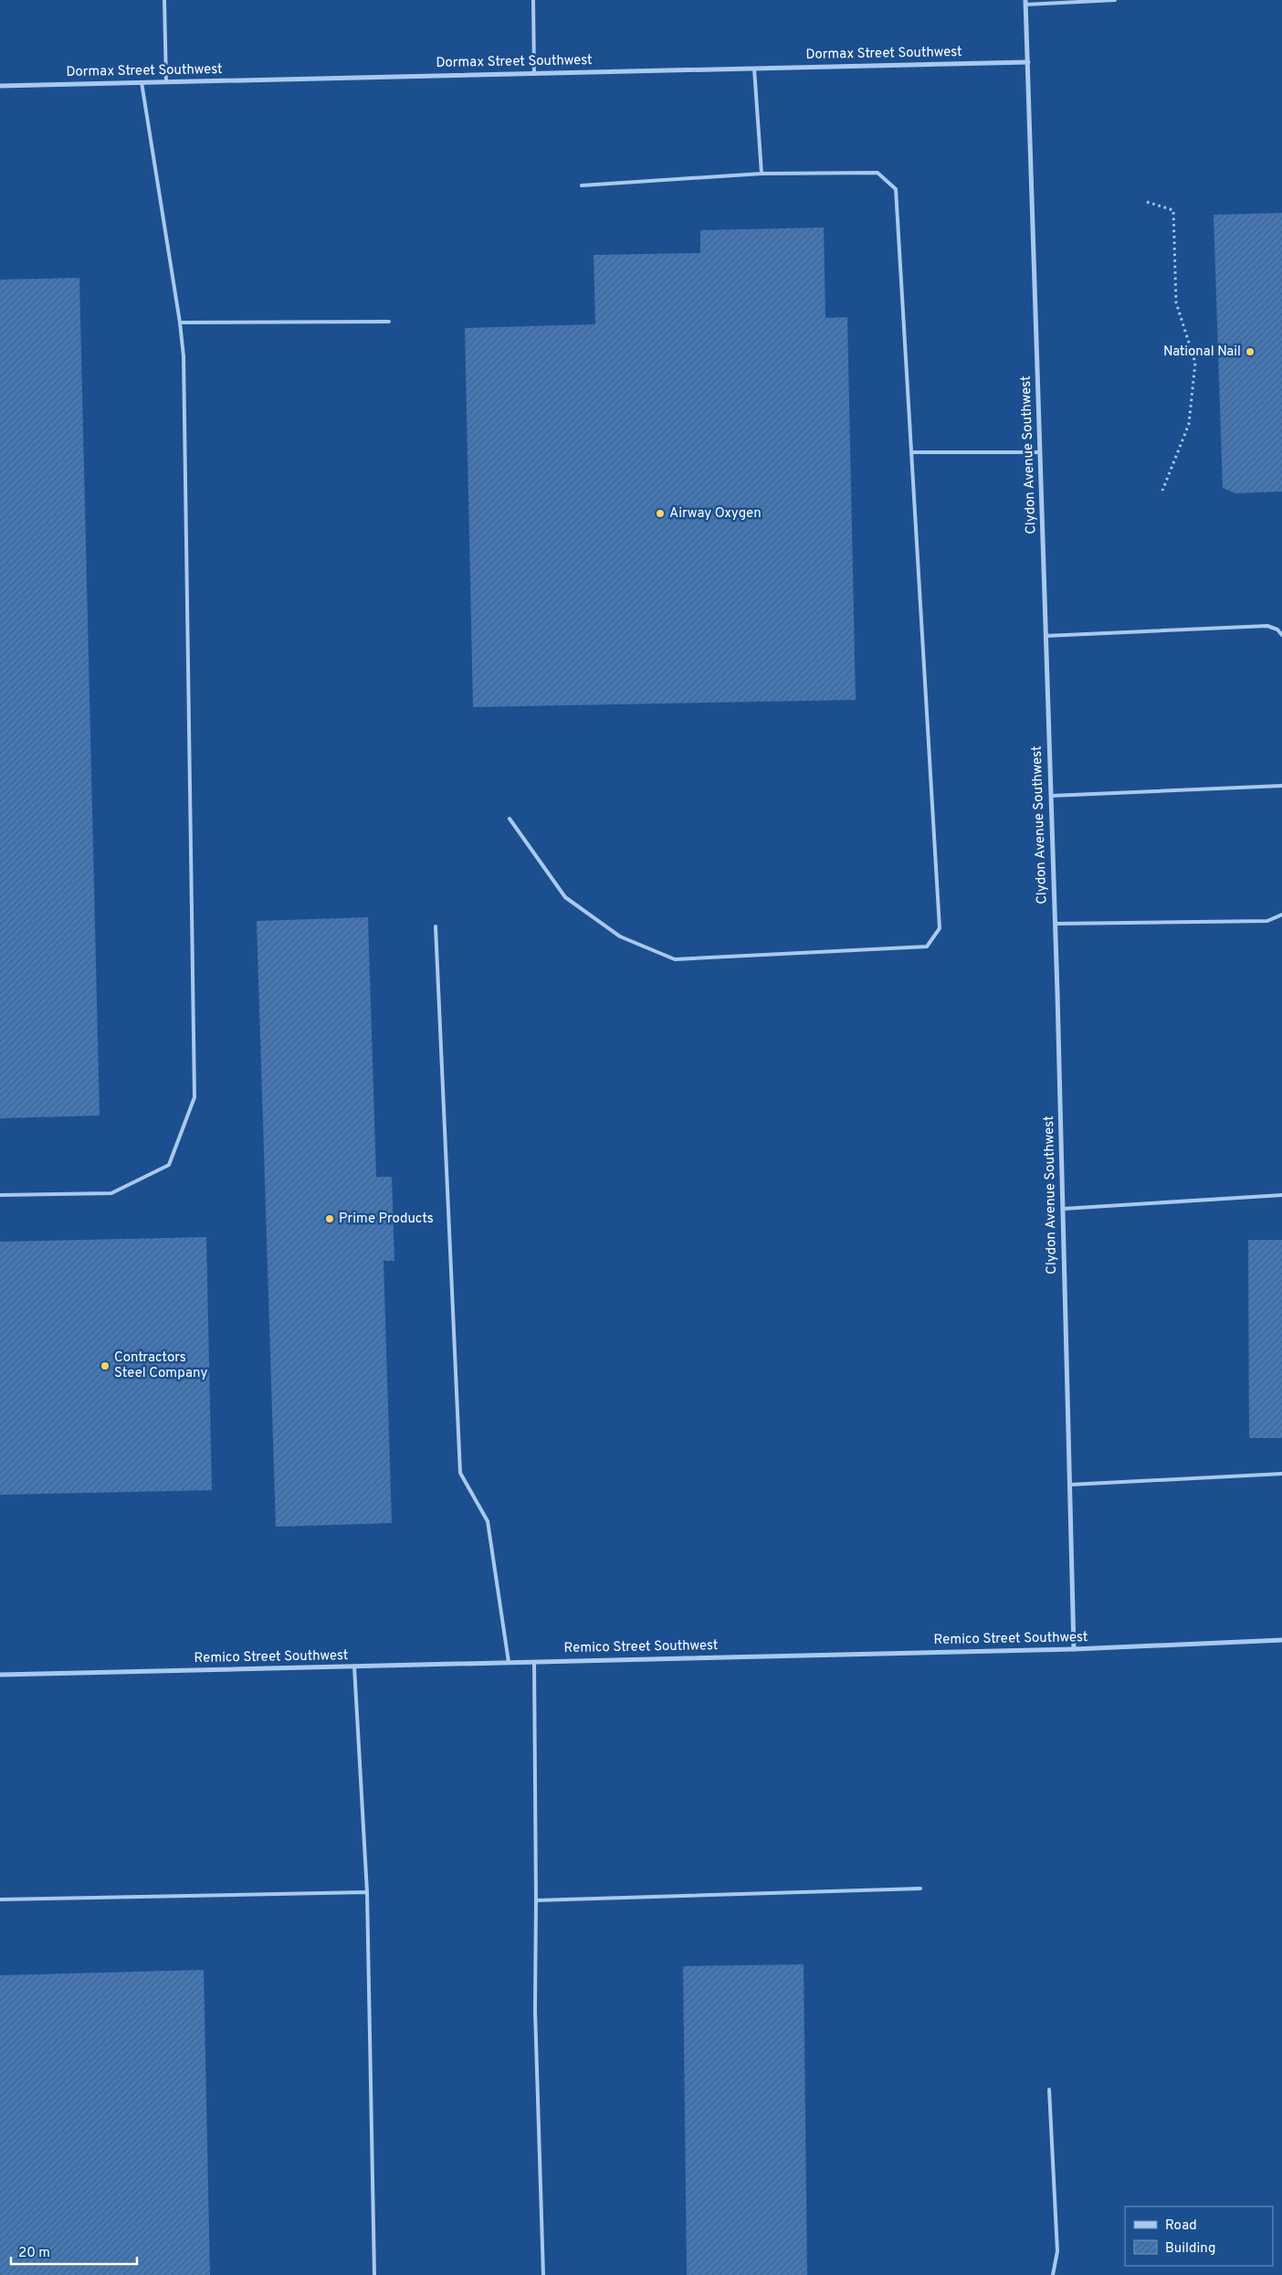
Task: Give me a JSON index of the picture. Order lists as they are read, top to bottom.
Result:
{
  "streets": {
    "street": ["Dormax Street Southwest", "Clydon Avenue Southwest", "Remico Street Southwest"]
  },
  "crossings": [
    ["Dormax Street Southwest", "Clydon Avenue Southwest"],
    ["Clydon Avenue Southwest", "Remico Street Southwest"]
  ],
  "places": [
    "National Nail",
    "Airway Oxygen",
    "Prime Products",
    "Contractors Steel Company"
  ],
  "legend": ["Road", "Building"],
  "scale_bar": "20 m"
}
